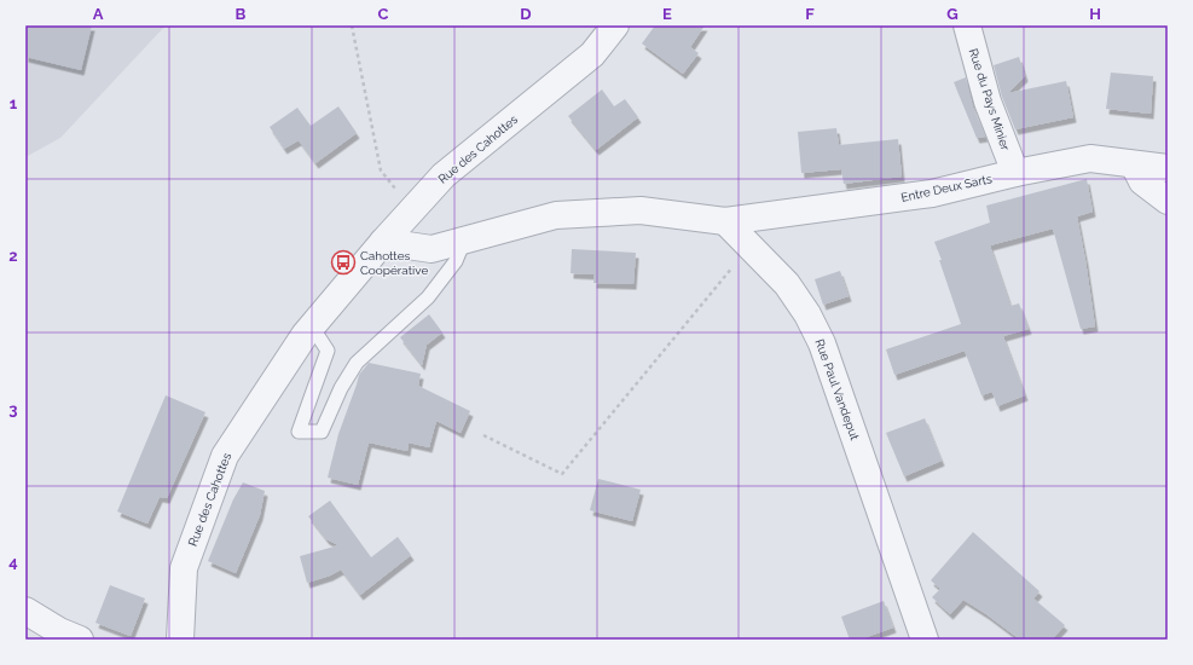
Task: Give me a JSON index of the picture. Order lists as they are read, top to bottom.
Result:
{
  "streets": {
    "street": [
      "Rue du Pays Minier",
      "Rue des Cahottes",
      "Entre Deux Sarts",
      "Rue Paul Vandeput"
    ]
  },
  "crossings": [
    ["Rue du Pays Minier", "Entre Deux Sarts"],
    ["Entre Deux Sarts", "Rue Paul Vandeput"]
  ],
  "places": {
    "bus stop": ["Cahottes Coopérative"]
  },
  "grid": {
    "columns": [
      "A",
      "B",
      "C",
      "D",
      "E",
      "F",
      "G",
      "H"
    ],
    "rows": [
      "1",
      "2",
      "3",
      "4"
    ]
  }
}
